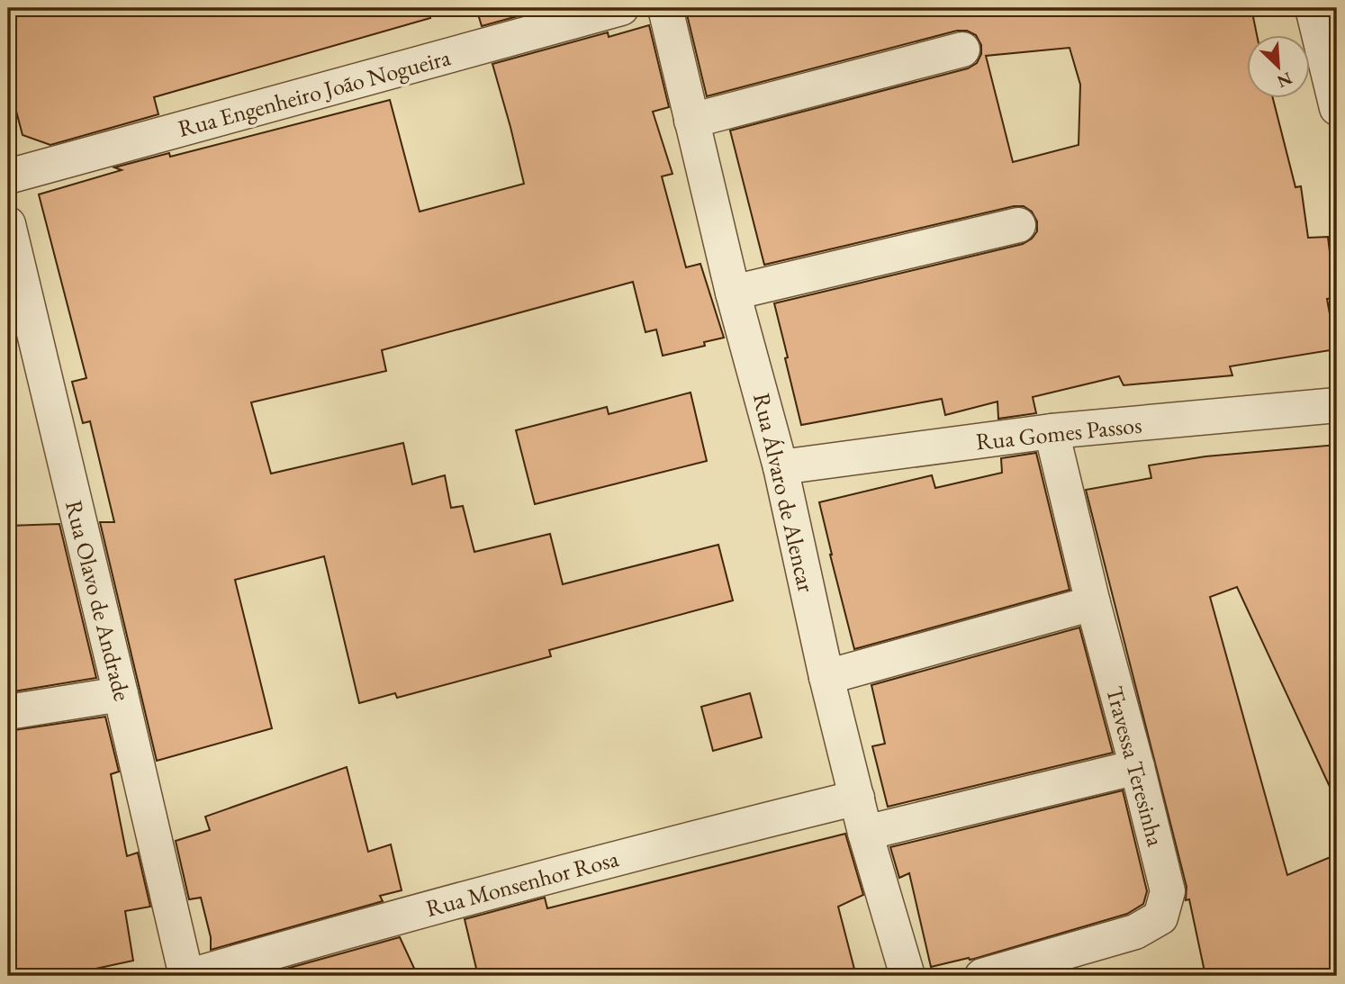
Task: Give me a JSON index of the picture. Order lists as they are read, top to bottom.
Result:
{
  "streets": {
    "street": [
      "Rua Engenheiro João Nogueira",
      "Rua Gomes Passos",
      "Rua Álvaro de Alencar",
      "Rua Olavo de Andrade",
      "Travessa Teresinha",
      "Rua Monsenhor Rosa"
    ]
  },
  "crossings": [
    ["Rua Gomes Passos", "Rua Álvaro de Alencar"],
    ["Rua Gomes Passos", "Travessa Teresinha"],
    ["Rua Álvaro de Alencar", "Rua Monsenhor Rosa"],
    ["Rua Olavo de Andrade", "Rua Monsenhor Rosa"]
  ],
  "north": "bottom right"
}
